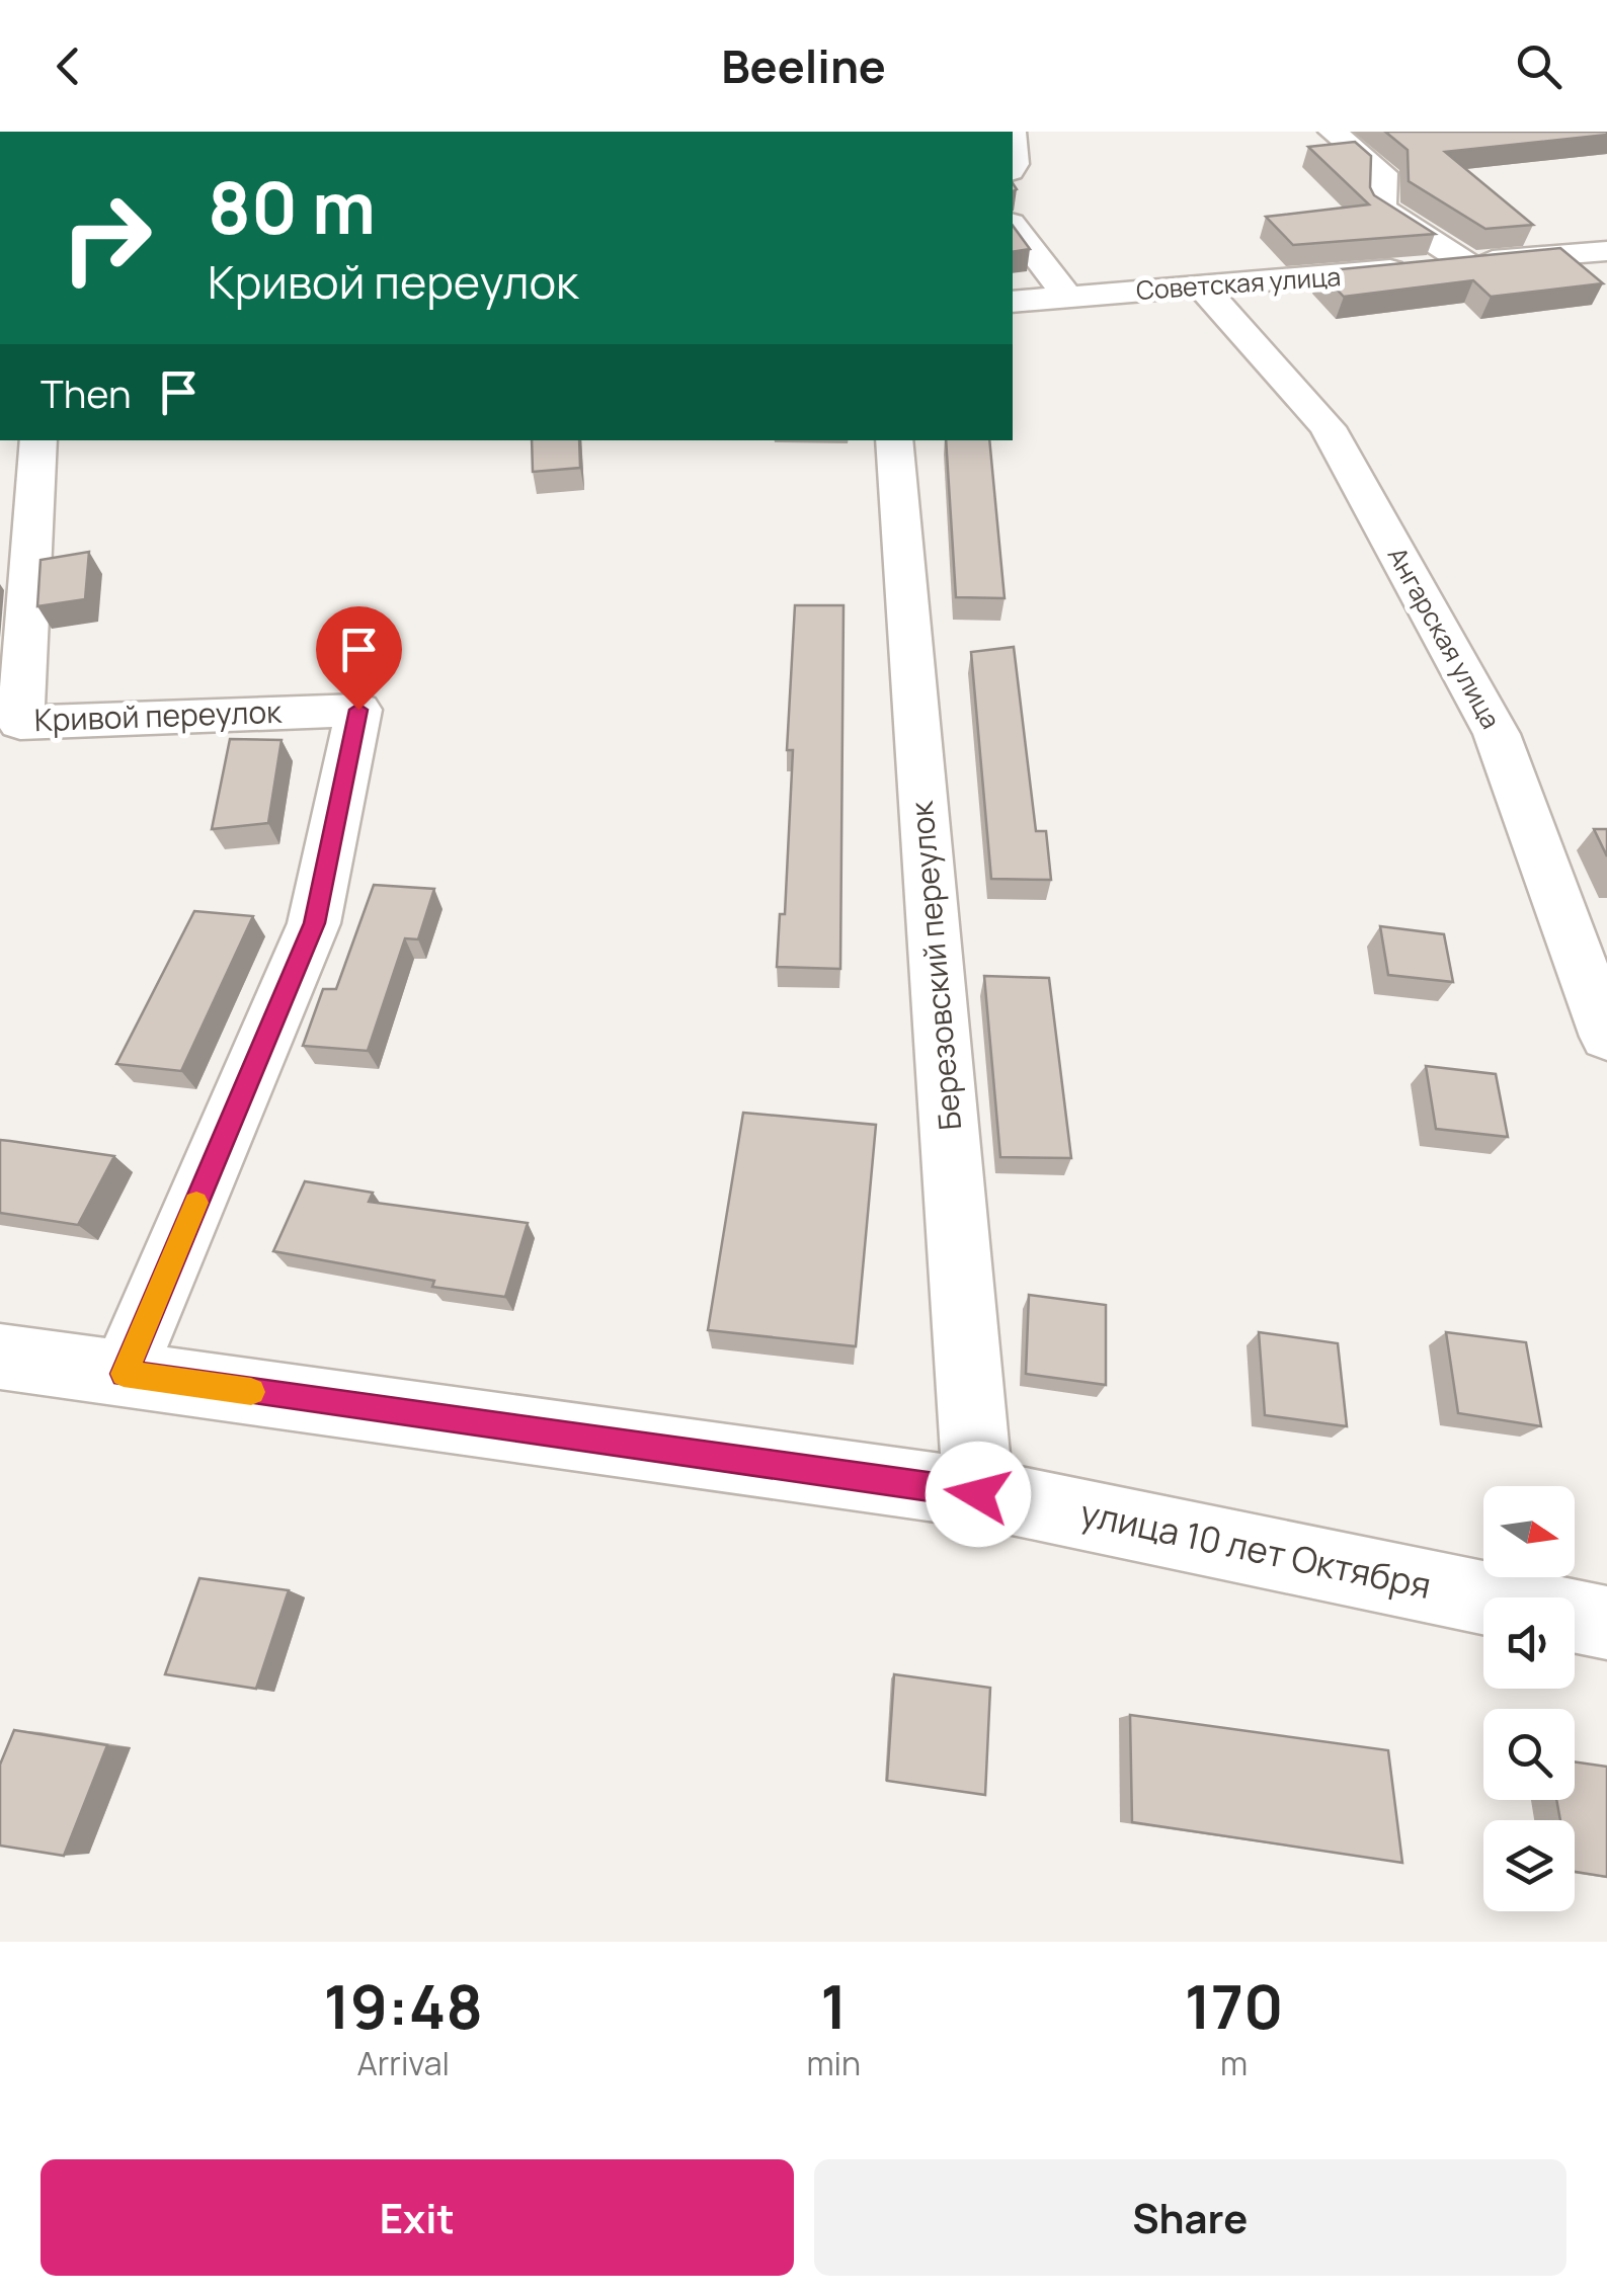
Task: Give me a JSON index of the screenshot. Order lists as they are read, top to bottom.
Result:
{
  "streets": {
    "street": [
      "Советская улица",
      "Ангарская улица",
      "Кривой переулок",
      "Березовский переулок",
      "улица 10 лет Октября"
    ]
  },
  "crossings": [
    ["Советская улица", "Ангарская улица"],
    ["Кривой переулок", "улица 10 лет Октября"],
    ["Березовский переулок", "улица 10 лет Октября"]
  ],
  "north": "right",
  "page": {
    "header": "Beeline",
    "turn": ["80 m", "Кривой переулок"],
    "then": "Then",
    "eta": [
      "19:48",
      "Arrival",
      "1",
      "min",
      "170",
      "m"
    ],
    "buttons": ["Exit", "Share"]
  }
}
